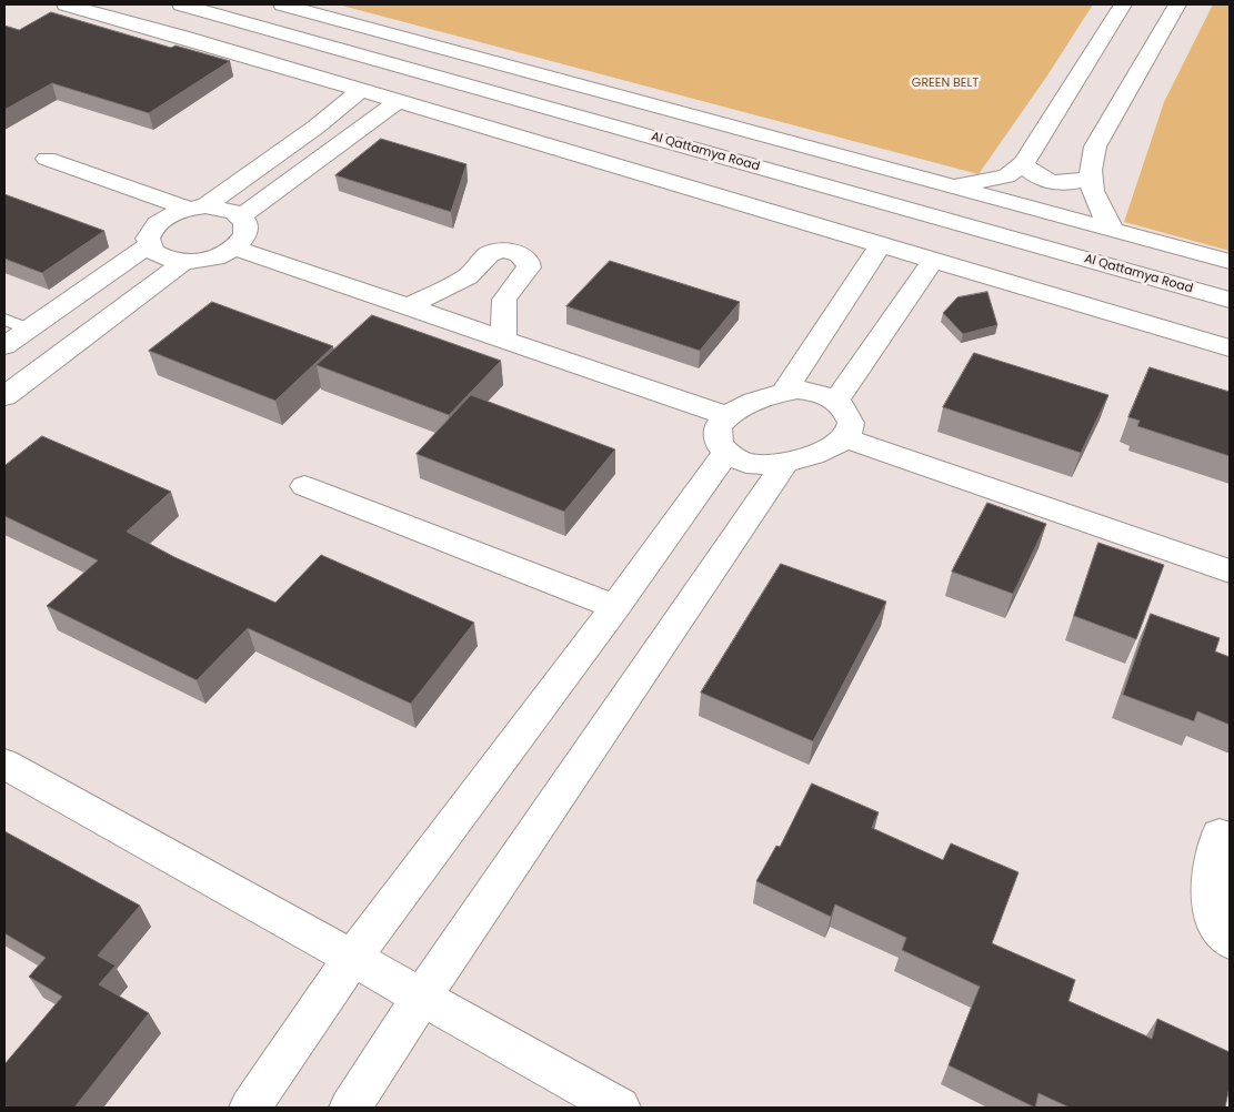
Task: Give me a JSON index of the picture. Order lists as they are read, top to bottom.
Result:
{
  "streets": {
    "street": ["Al Qattamya Road"]
  },
  "parks": ["GREEN BELT"]
}
